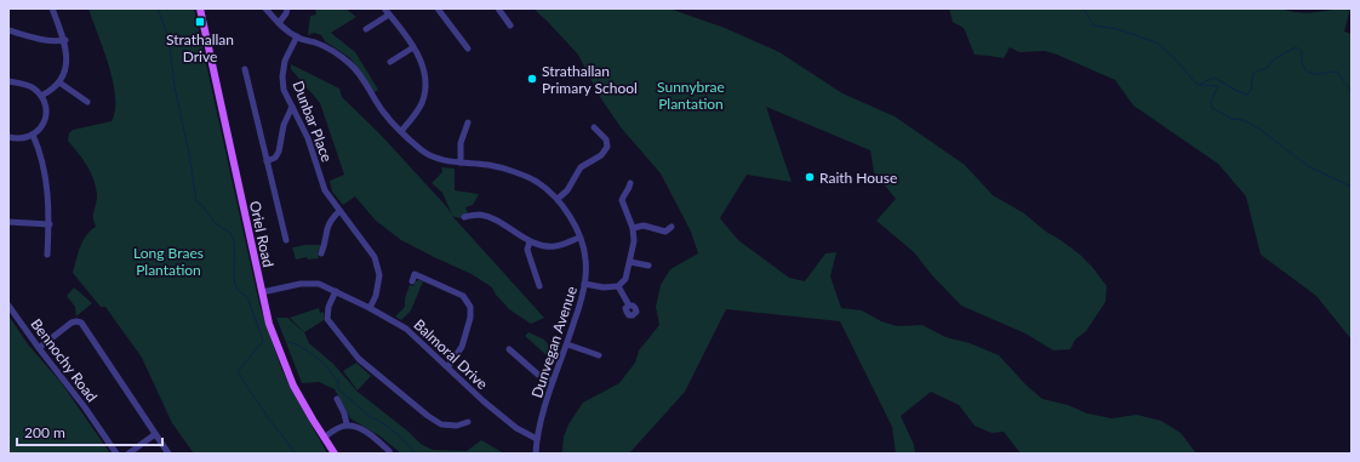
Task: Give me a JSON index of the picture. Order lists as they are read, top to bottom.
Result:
{
  "streets": {
    "main road": ["Oriel Road"],
    "street": [
      "Dunbar Place",
      "Dunvegan Avenue",
      "Balmoral Drive",
      "Bennochy Road"
    ]
  },
  "crossings": [
    ["Dunbar Place", "Balmoral Drive"],
    ["Oriel Road", "Balmoral Drive"],
    ["Dunvegan Avenue", "Balmoral Drive"]
  ],
  "parks": ["Sunnybrae Plantation", "Long Braes Plantation"],
  "places": {
    "transit": ["Strathallan Drive"],
    "other": ["Strathallan Primary School", "Raith House"]
  },
  "scale_bar": "200 m"
}
